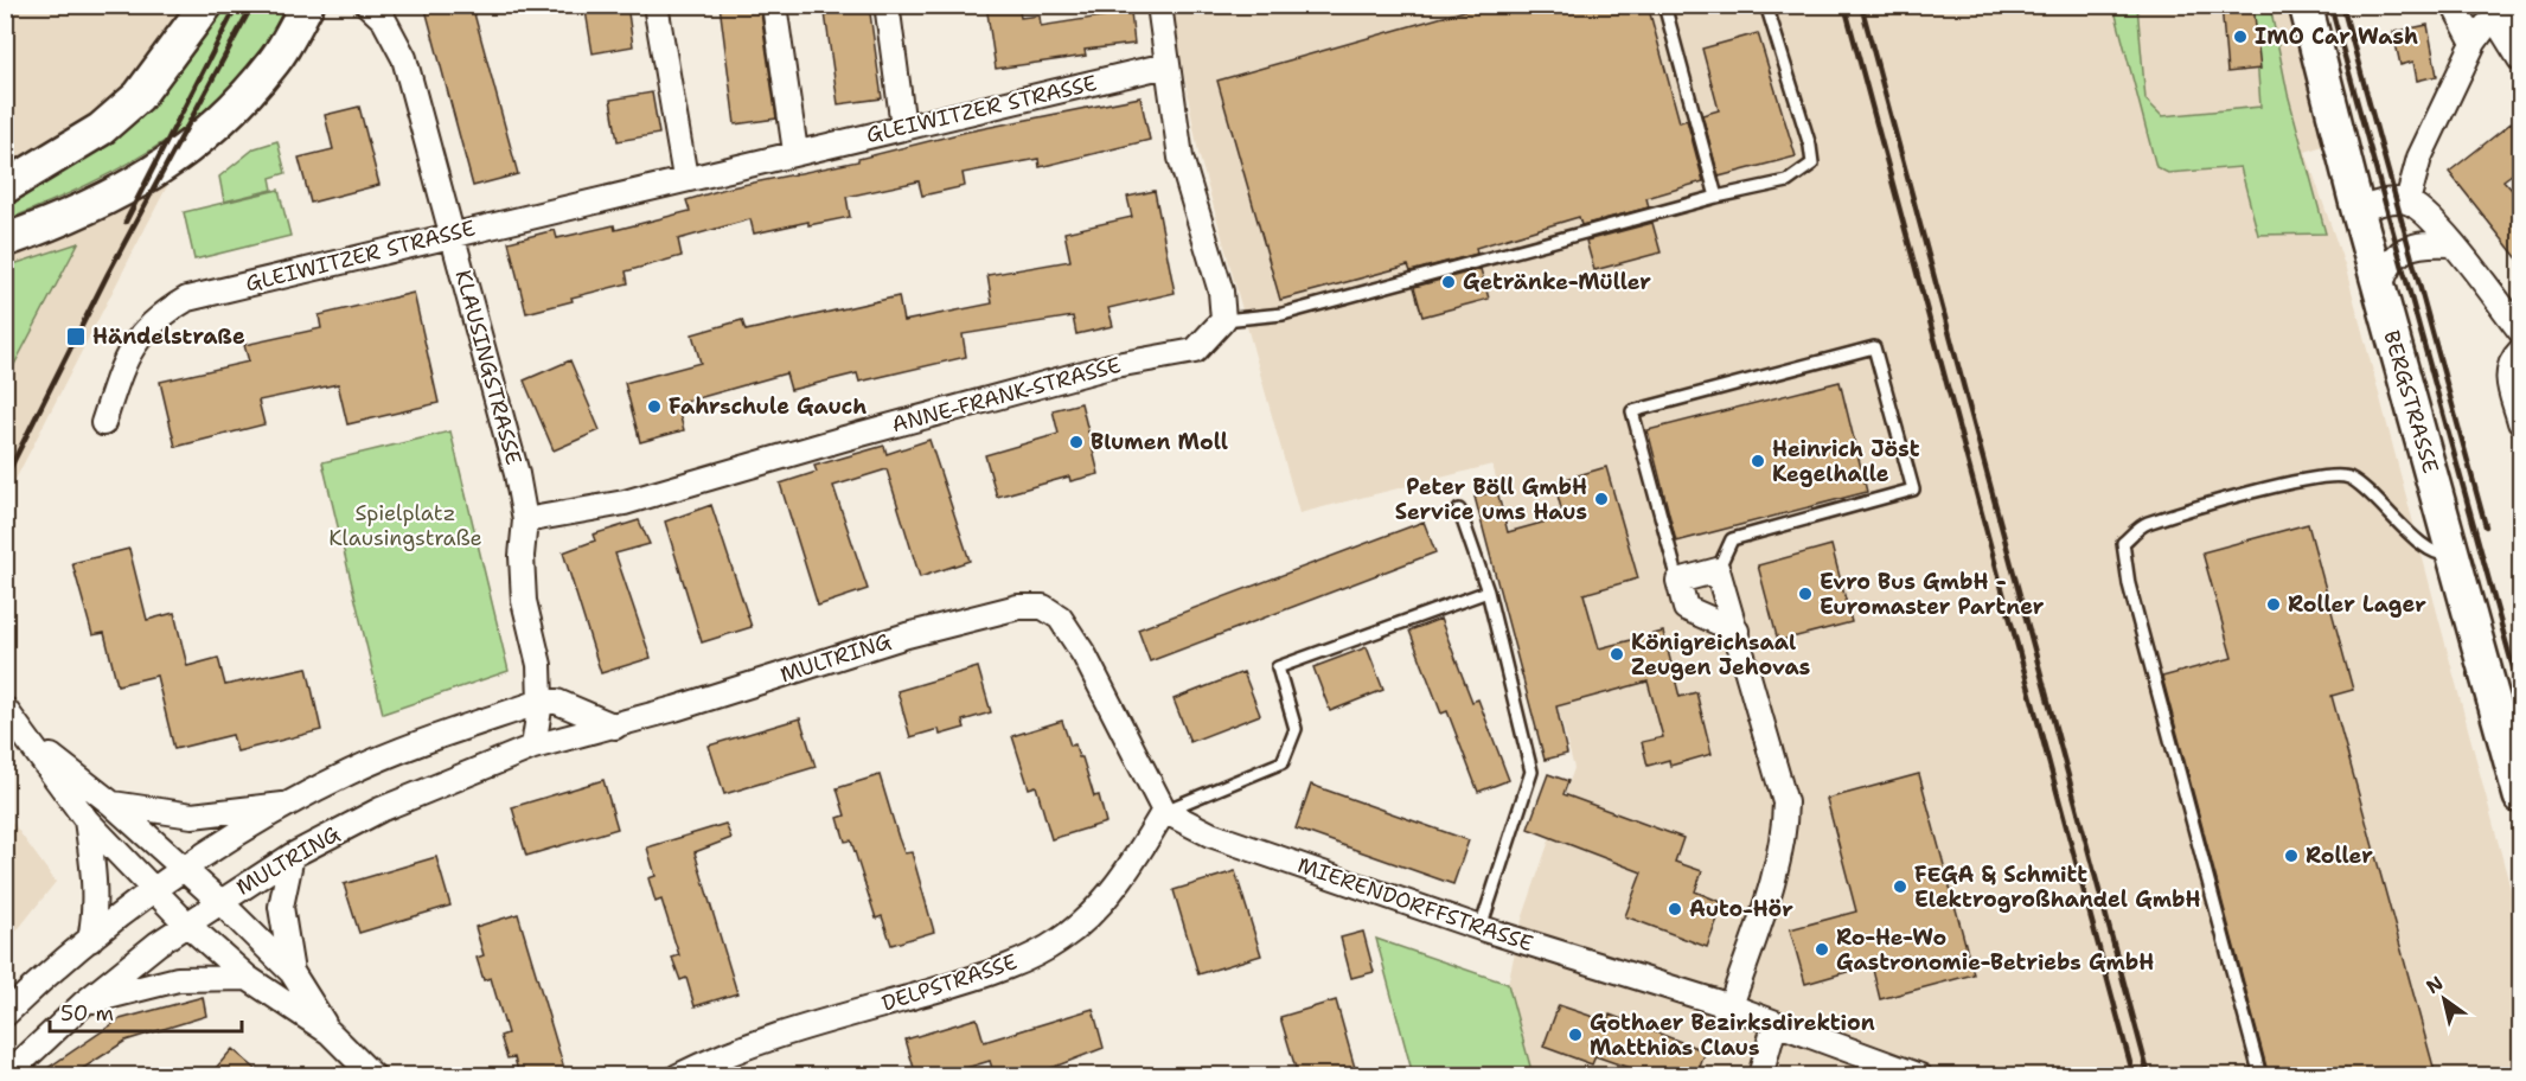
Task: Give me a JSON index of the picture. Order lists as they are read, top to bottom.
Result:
{
  "streets": {
    "main road": ["BERGSTRASSE"],
    "street": [
      "GLEIWITZER STRASSE",
      "KLAUSINGSTRASSE",
      "ANNE-FRANK-STRASSE",
      "MULTRING",
      "MIERENDORFFSTRASSE",
      "DELPSTRASSE"
    ]
  },
  "crossings": [
    ["GLEIWITZER STRASSE", "KLAUSINGSTRASSE"],
    ["KLAUSINGSTRASSE", "ANNE-FRANK-STRASSE"],
    ["KLAUSINGSTRASSE", "MULTRING"],
    ["MULTRING", "MIERENDORFFSTRASSE"],
    ["MULTRING", "DELPSTRASSE"],
    ["MIERENDORFFSTRASSE", "DELPSTRASSE"]
  ],
  "parks": ["Spielplatz Klausingstraße"],
  "places": {
    "other": [
      "IMO Car Wash",
      "Getränke-Müller",
      "Fahrschule Gauch",
      "Blumen Moll",
      "Heinrich Jöst Kegelhalle",
      "Peter Böll GmbH Service ums Haus",
      "Evro Bus GmbH - Euromaster Partner",
      "Roller Lager",
      "Königreichsaal Zeugen Jehovas",
      "Roller",
      "FEGA & Schmitt Elektrogroßhandel GmbH",
      "Auto-Hör",
      "Ro-He-Wo Gastronomie-Betriebs GmbH",
      "Gothaer Bezirksdirektion Matthias Claus"
    ],
    "transit": ["Händelstraße"]
  },
  "scale_bar": "50 m",
  "north": "top left"
}
